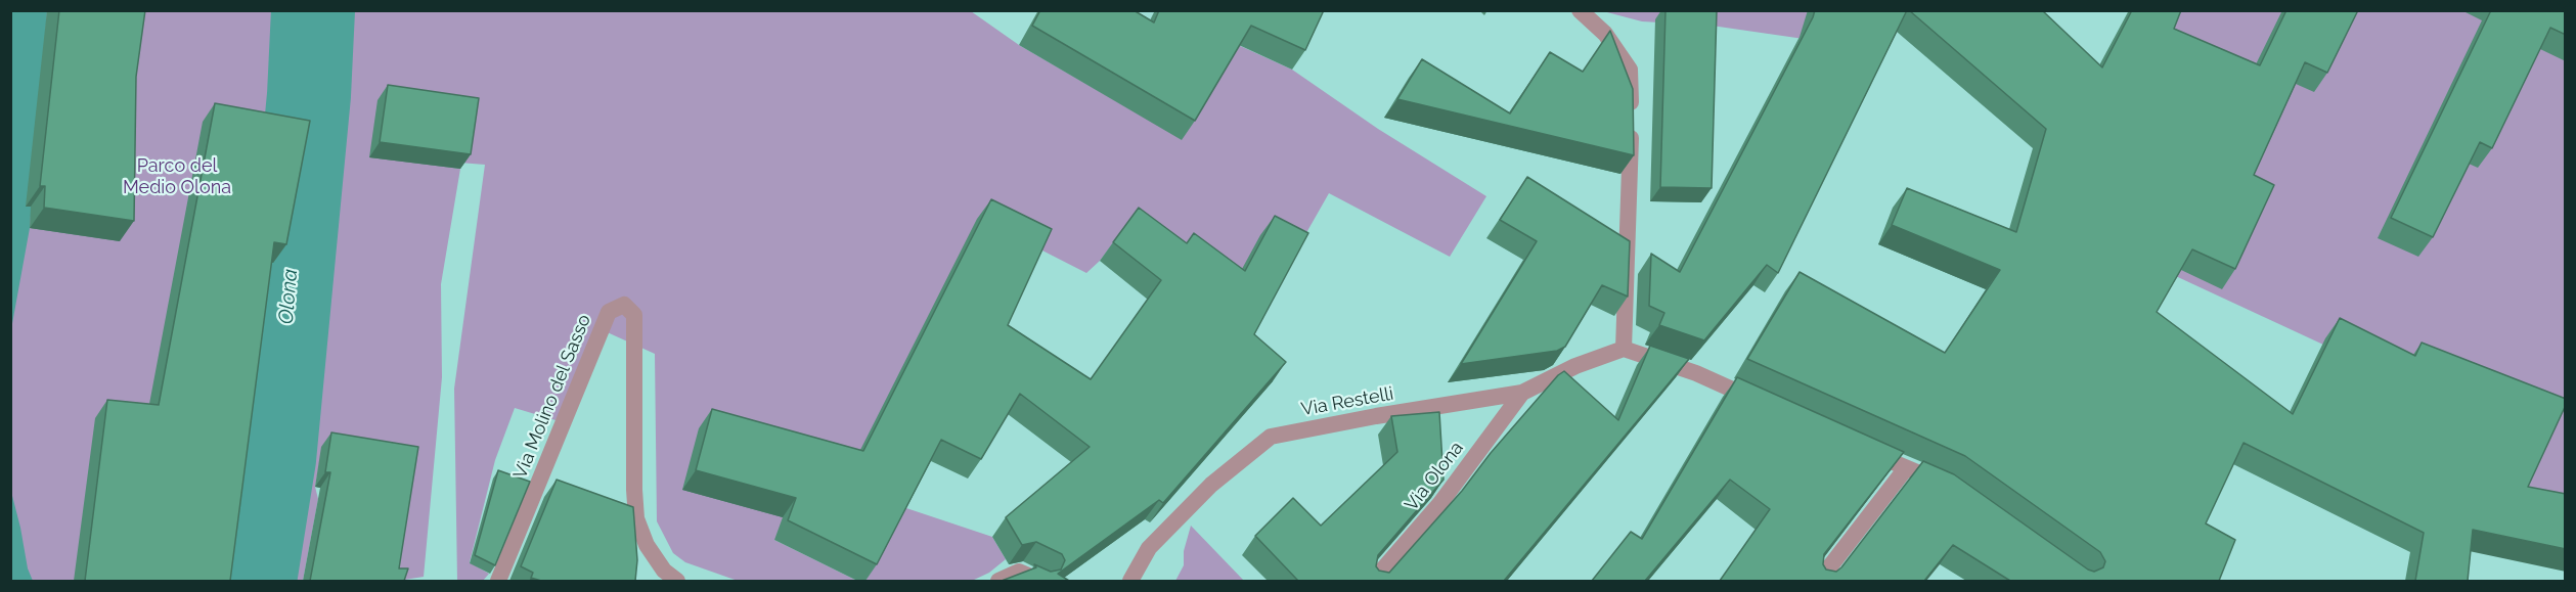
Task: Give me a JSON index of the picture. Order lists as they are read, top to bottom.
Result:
{
  "streets": {
    "street": ["Via Molino del Sasso", "Via Restelli", "Via Olona"]
  },
  "crossings": [
    ["Via Restelli", "Via Olona"]
  ],
  "water": ["Olona"],
  "parks": ["Parco del Medio Olona"]
}
